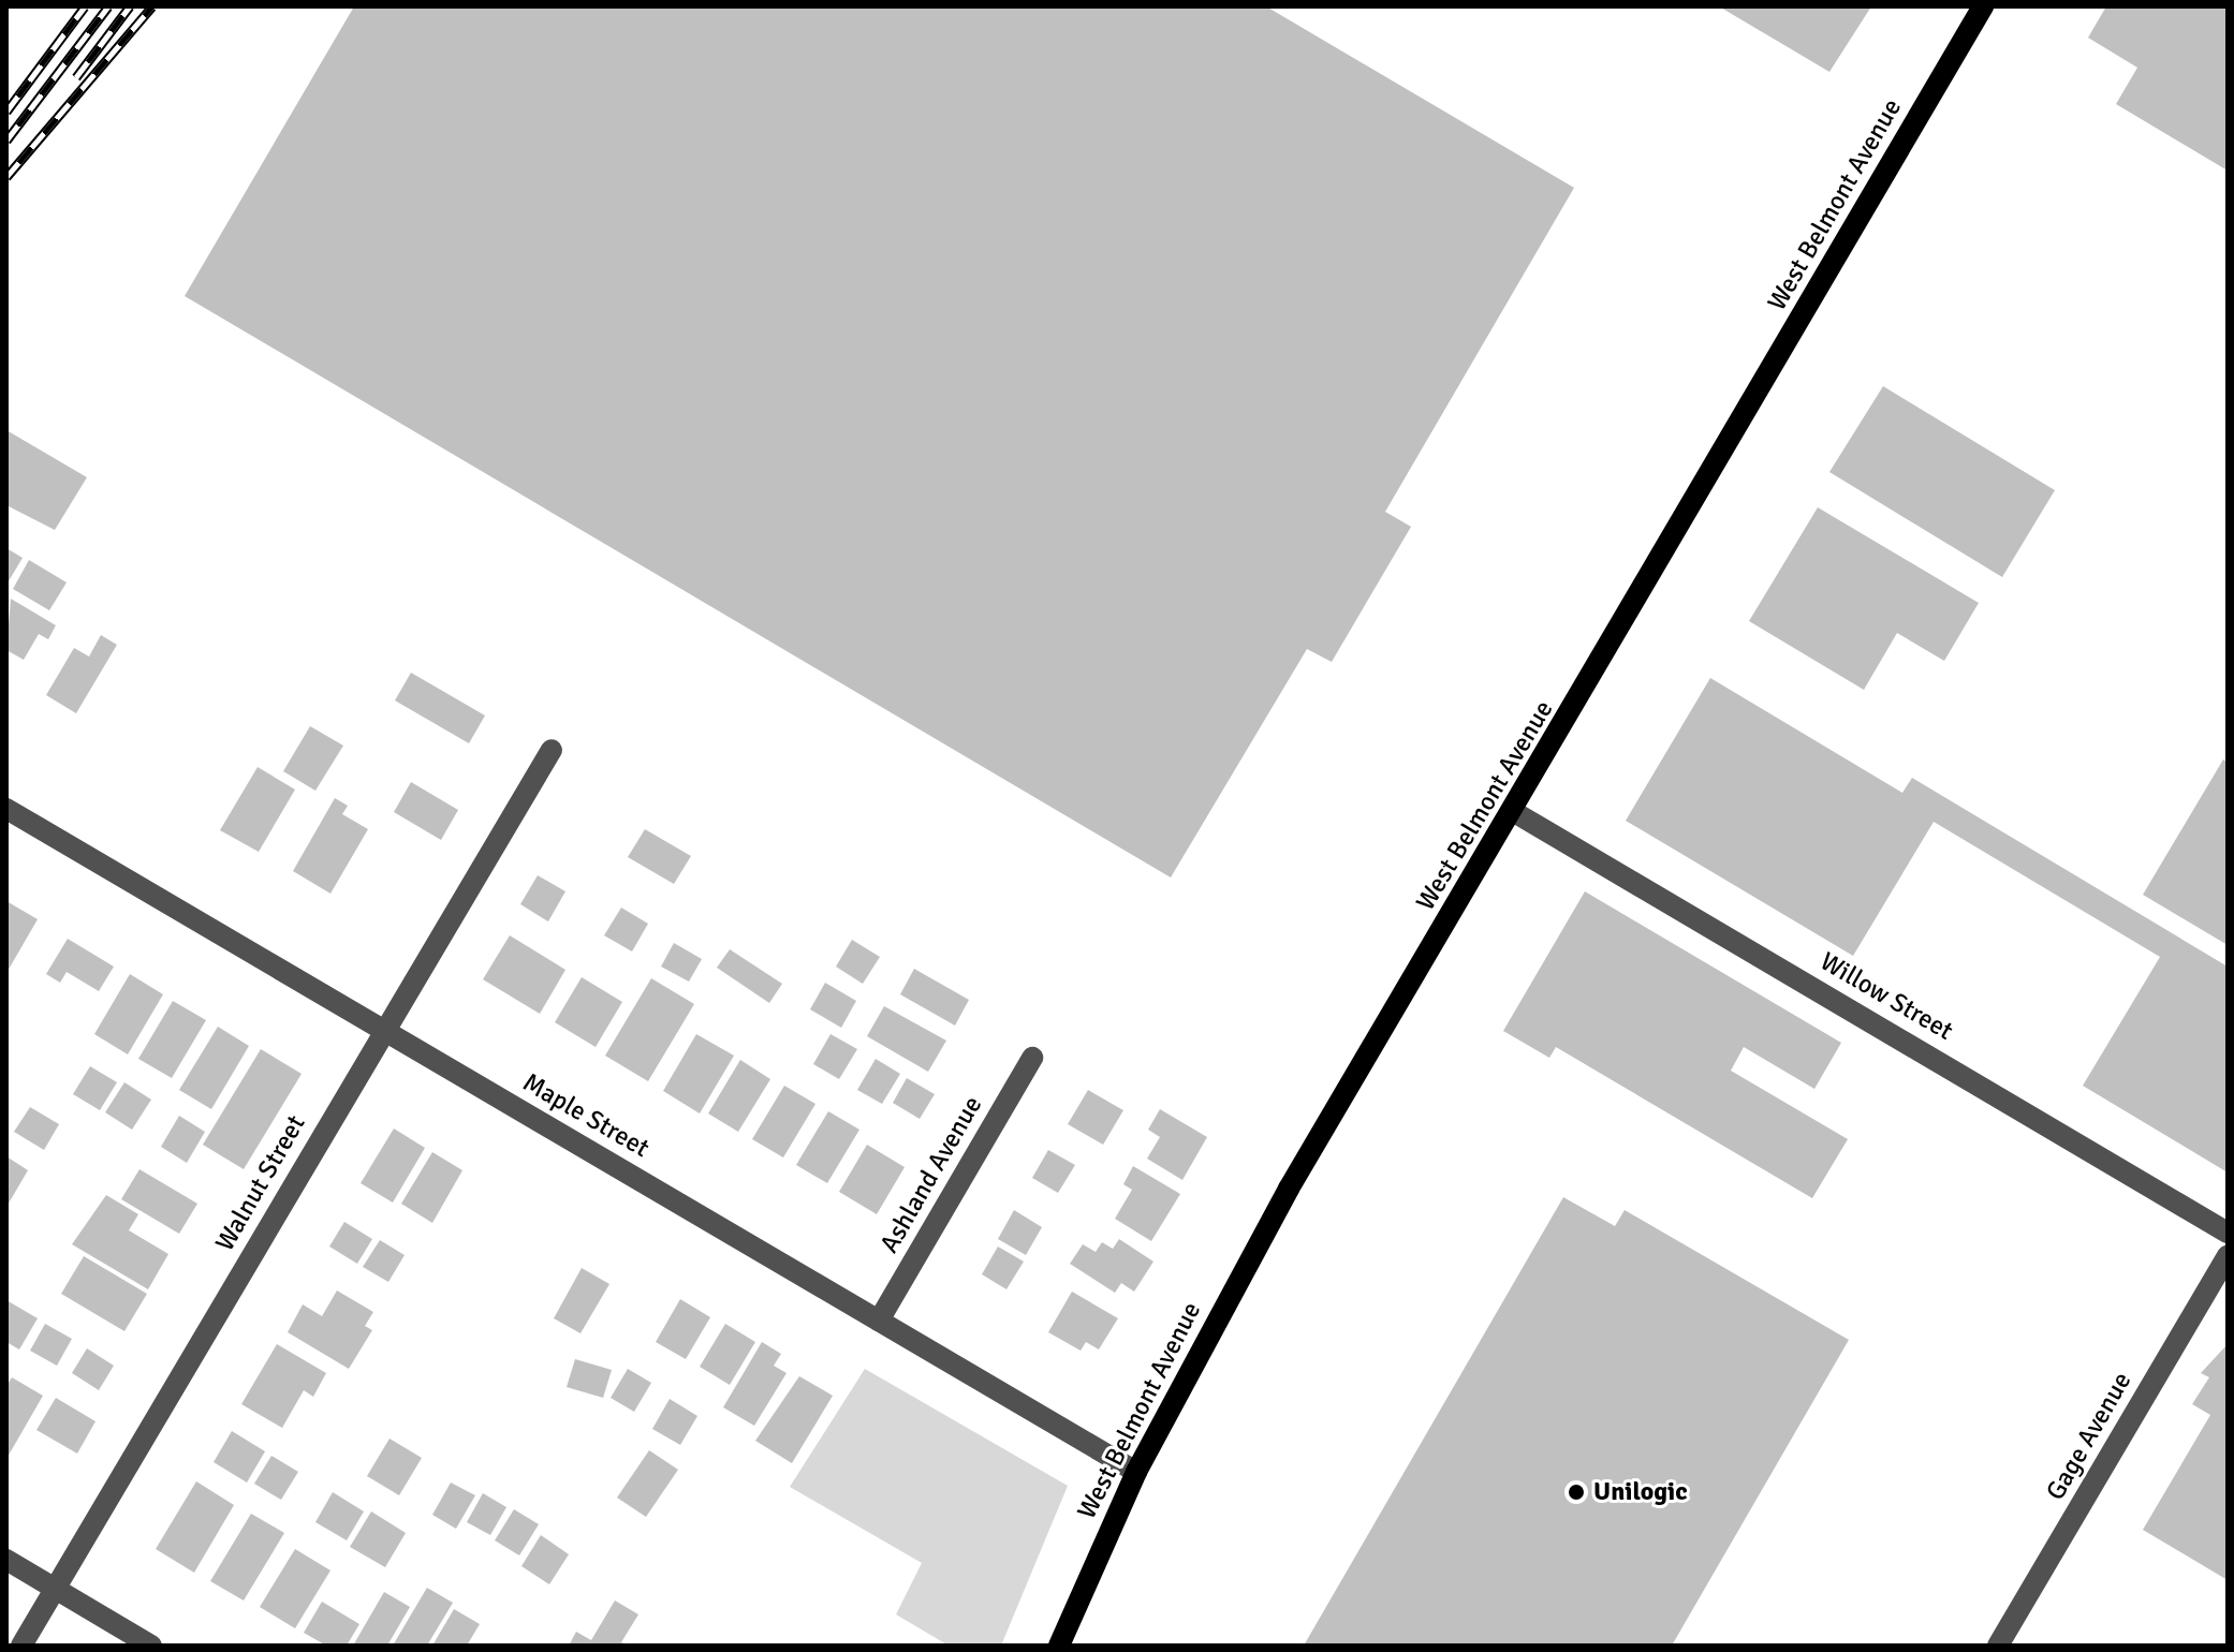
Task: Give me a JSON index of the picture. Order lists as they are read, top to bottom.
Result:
{
  "streets": {
    "main road": ["West Belmont Avenue"],
    "street": [
      "Willow Street",
      "Maple Street",
      "Ashland Avenue",
      "Walnut Street",
      "Gage Avenue"
    ]
  },
  "crossings": [
    ["West Belmont Avenue", "Willow Street"],
    ["West Belmont Avenue", "Maple Street"],
    ["Maple Street", "Ashland Avenue"],
    ["Maple Street", "Walnut Street"]
  ],
  "places": ["Unilogic"]
}
